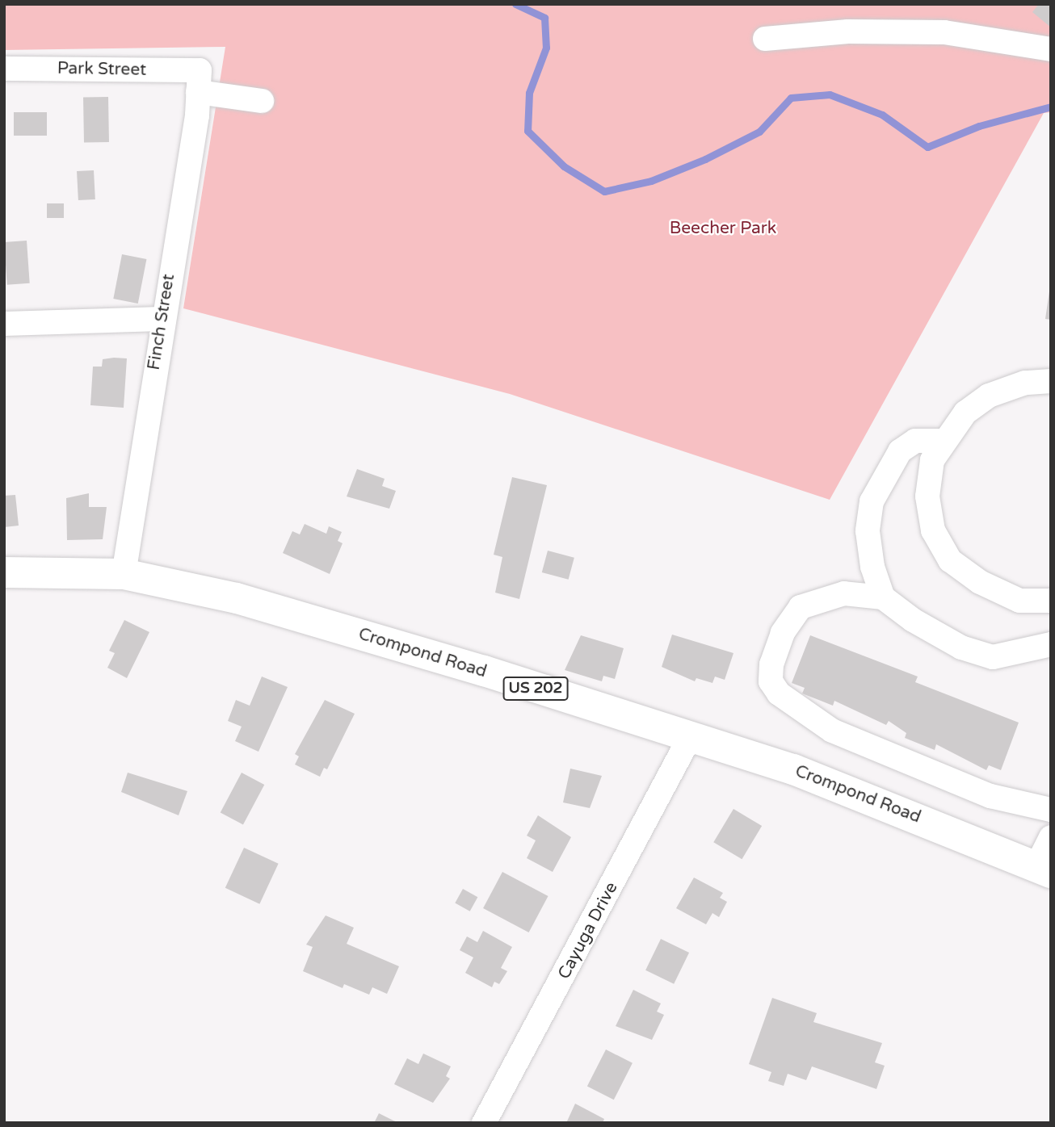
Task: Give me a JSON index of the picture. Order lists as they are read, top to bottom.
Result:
{
  "streets": {
    "main road": ["Crompond Road", "US 202"],
    "street": ["Park Street", "Finch Street", "Cayuga Drive"]
  },
  "crossings": [
    ["Park Street", "Finch Street"],
    ["Finch Street", "Crompond Road"],
    ["Crompond Road", "Cayuga Drive"]
  ],
  "parks": ["Beecher Park"]
}
